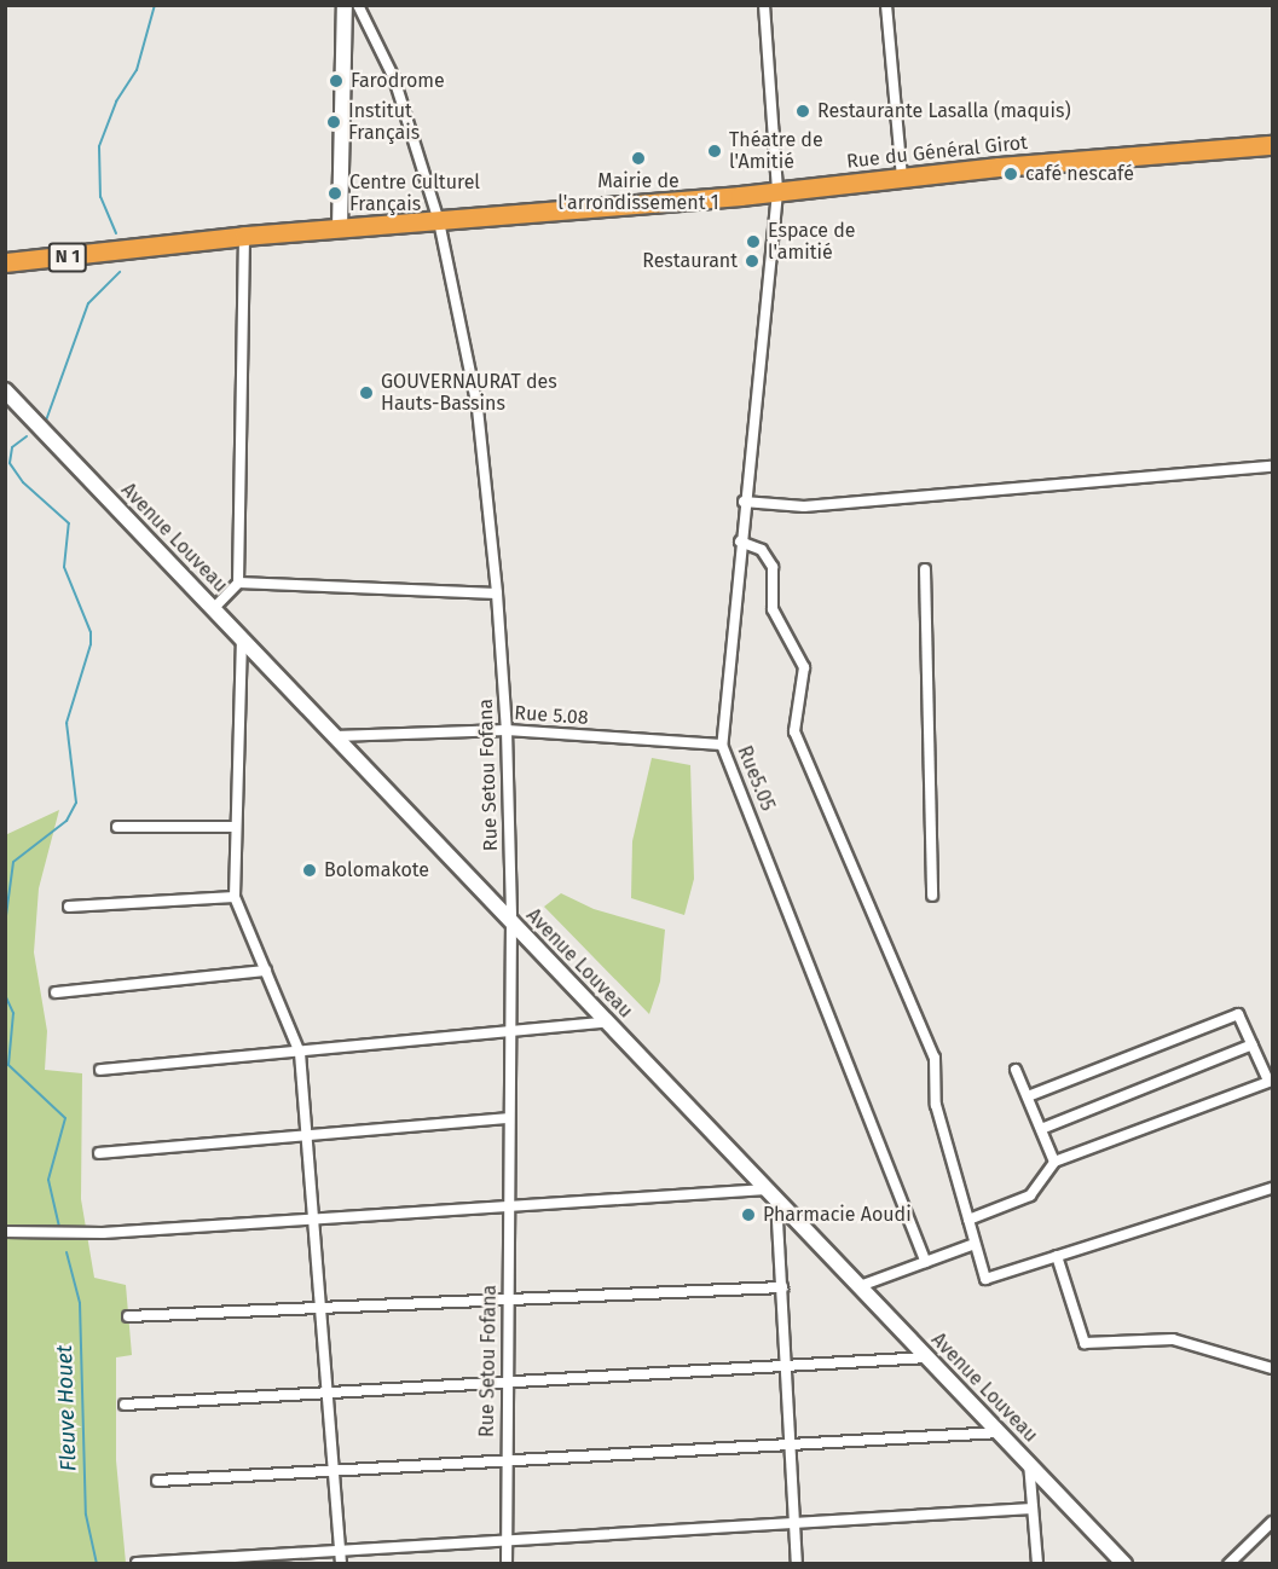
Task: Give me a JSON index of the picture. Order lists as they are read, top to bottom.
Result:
{
  "streets": {
    "highway": ["Rue du Général Girot", "N 1"],
    "main road": ["Avenue Louveau"],
    "street": ["Rue 5.08", "Rue Setou Fofana", "Rue5.05"]
  },
  "crossings": [
    ["Rue du Général Girot", "N 1"],
    ["Rue du Général Girot", "Rue Setou Fofana"],
    ["Rue du Général Girot", "Rue5.05"],
    ["Avenue Louveau", "Rue 5.08"],
    ["Avenue Louveau", "Rue Setou Fofana"],
    ["Rue 5.08", "Rue Setou Fofana"],
    ["Rue 5.08", "Rue5.05"]
  ],
  "water": ["Fleuve Houet"],
  "places": [
    "Farodrome",
    "Restaurante Lasalla (maquis)",
    "Institut Français",
    "Théatre de l'Amitié",
    "Mairie de l'arrondissement 1",
    "café nescafé",
    "Centre Culturel Français",
    "Espace de l'amitié",
    "Restaurant",
    "GOUVERNAURAT des Hauts-Bassins",
    "Bolomakote",
    "Pharmacie Aoudi"
  ]
}
